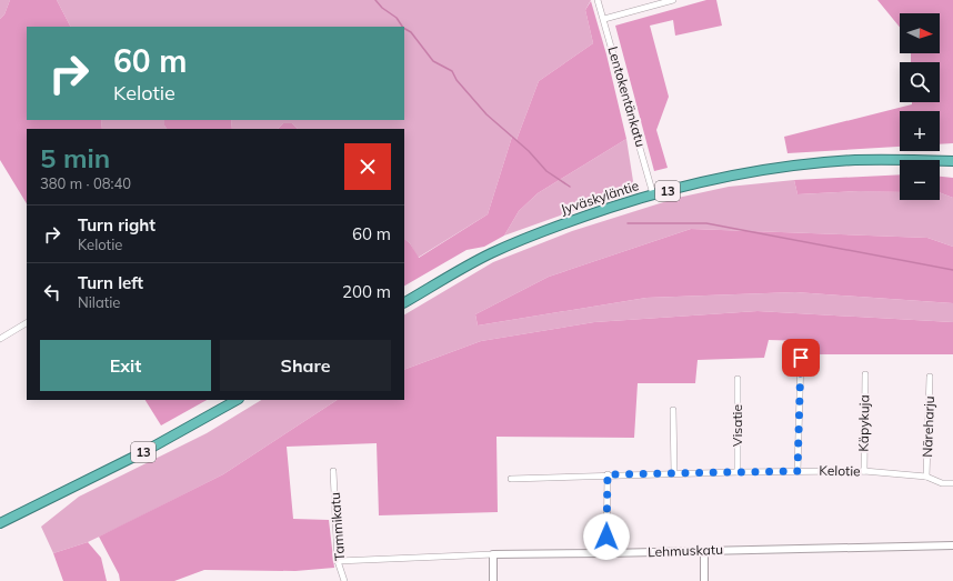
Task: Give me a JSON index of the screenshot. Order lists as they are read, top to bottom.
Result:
{
  "streets": {
    "highway": ["13", "Jyväskyläntie"],
    "street": [
      "Lentokentänkatu",
      "Käpykuja",
      "Visatie",
      "Näreharju",
      "Kelotie",
      "Tammikatu",
      "Lehmuskatu"
    ]
  },
  "crossings": [
    ["Lentokentänkatu", "Jyväskyläntie"],
    ["Käpykuja", "Kelotie"],
    ["Visatie", "Kelotie"],
    ["Näreharju", "Kelotie"],
    ["Tammikatu", "Lehmuskatu"]
  ],
  "north": "right",
  "page": {
    "map_buttons": ["+", "−"],
    "turn": ["60 m", "Kelotie"],
    "heading": ["5 min", "380 m · 08:40"],
    "list": [
      {
        "name": "Turn right",
        "note": "Kelotie",
        "value": "60 m"
      },
      {
        "name": "Turn left",
        "note": "Nilatie",
        "value": "200 m"
      }
    ],
    "buttons": ["Exit", "Share"]
  }
}
